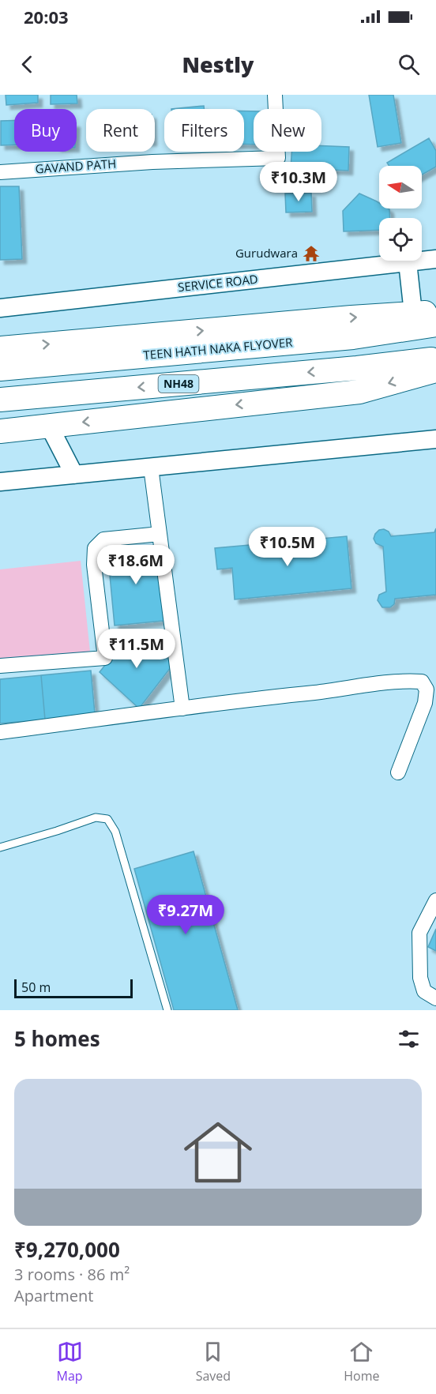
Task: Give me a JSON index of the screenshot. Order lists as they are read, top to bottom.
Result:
{
  "streets": {
    "highway": ["TEEN HATH NAKA FLYOVER", "NH48"],
    "street": ["GAVAND PATH", "SERVICE ROAD"]
  },
  "places": {
    "temple": ["Gurudwara"]
  },
  "scale_bar": "50 m",
  "north": "left",
  "page": {
    "status": "20:03",
    "header": "Nestly",
    "chip": [
      "Buy",
      "Rent",
      "Filters",
      "New"
    ],
    "price": [
      "₹10.3M",
      "₹10.5M",
      "₹18.6M",
      "₹11.5M",
      "₹9.27M"
    ],
    "scale": "50 m",
    "heading": "5 homes",
    "list": [
      {
        "name": "₹9,270,000",
        "note": "3 rooms · 86 m² · Apartment"
      }
    ],
    "tabs": ["Map", "Saved", "Home"]
  }
}
